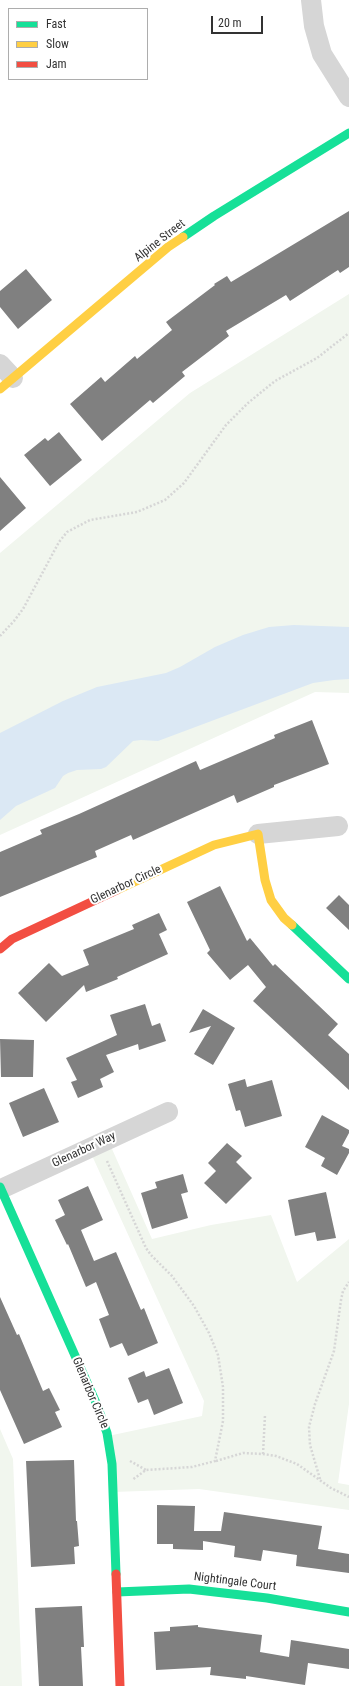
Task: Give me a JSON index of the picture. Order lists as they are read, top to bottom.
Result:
{
  "streets": {
    "street": [
      "Alpine Street",
      "Glenarbor Circle",
      "Glenarbor Way",
      "Nightingale Court"
    ]
  },
  "crossings": [
    ["Glenarbor Circle", "Glenarbor Way"],
    ["Glenarbor Circle", "Nightingale Court"]
  ],
  "legend": ["Fast", "Slow", "Jam"],
  "scale_bar": "20 m"
}
